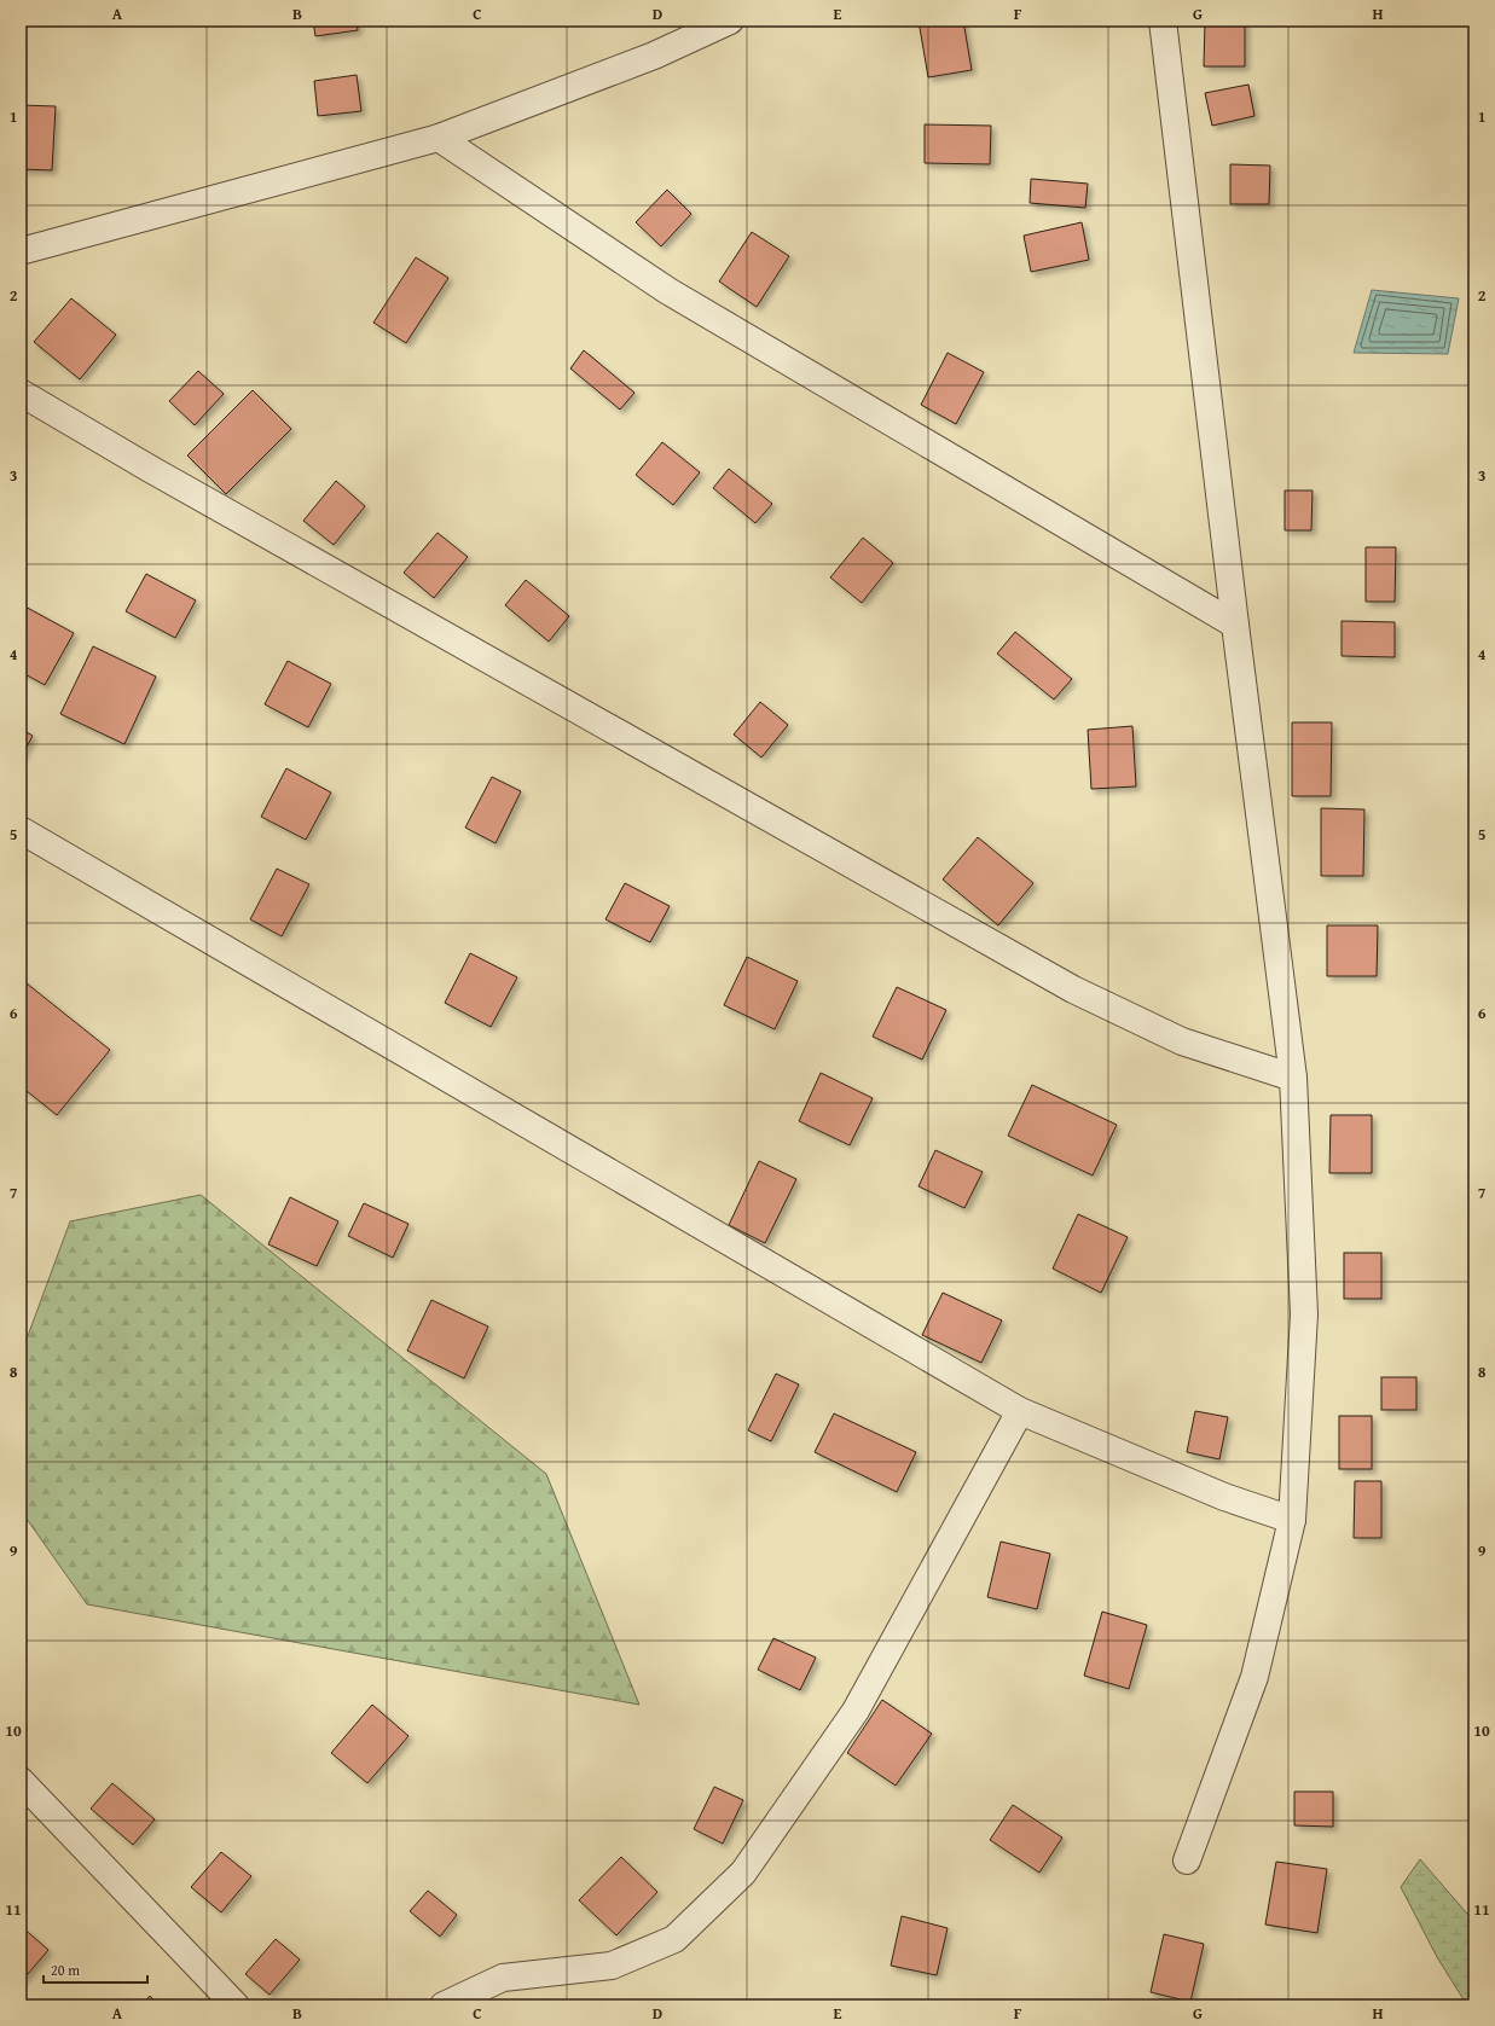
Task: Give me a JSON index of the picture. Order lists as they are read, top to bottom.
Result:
{
  "scale_bar": "20 m",
  "grid": {
    "columns": [
      "A",
      "B",
      "C",
      "D",
      "E",
      "F",
      "G",
      "H"
    ],
    "rows": [
      "1",
      "2",
      "3",
      "4",
      "5",
      "6",
      "7",
      "8",
      "9",
      "10",
      "11"
    ]
  }
}
